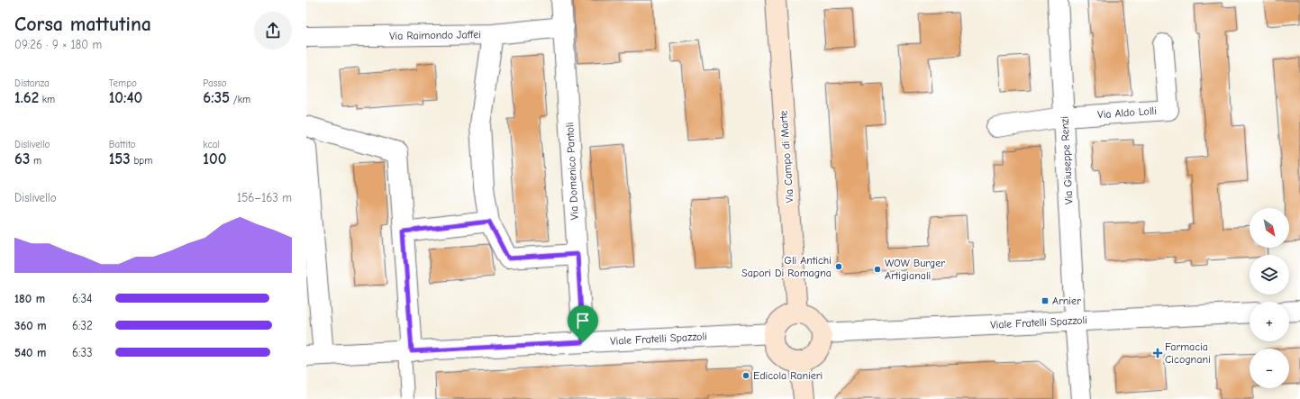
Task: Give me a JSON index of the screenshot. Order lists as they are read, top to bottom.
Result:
{
  "streets": {
    "main road": ["Via Campo di Marte"],
    "street": [
      "Via Raimondo Jaffei",
      "Via Aldo Lolli",
      "Via Giuseppe Renzi",
      "Via Domenico Pantoli",
      "Viale Fratelli Spazzoli"
    ]
  },
  "crossings": [
    ["Via Raimondo Jaffei", "Via Domenico Pantoli"],
    ["Via Aldo Lolli", "Via Giuseppe Renzi"],
    ["Via Campo di Marte", "Viale Fratelli Spazzoli"],
    ["Via Giuseppe Renzi", "Viale Fratelli Spazzoli"],
    ["Via Domenico Pantoli", "Viale Fratelli Spazzoli"]
  ],
  "places": {
    "other": ["Gli Antichi Sapori Di Romagna", "WOW Burger Artigianali", "Edicola Ranieri"],
    "transit": ["Arnier"],
    "health": ["Farmacia Cicognani"]
  },
  "north": "bottom right",
  "page": {
    "heading": ["Corsa mattutina", "09:26 · 9 × 180 m"],
    "stats": [
      ["Distanza", "1.62 km"],
      ["Tempo", "10:40"],
      ["Passo", "6:35 /km"],
      ["Dislivello", "63 m"],
      ["Battito", "153 bpm"],
      ["kcal", "100"]
    ],
    "chart": ["Dislivello", "156–163 m"],
    "map_buttons": ["+", "−"],
    "list": [
      {
        "name": "180 m",
        "note": "6:34"
      },
      {
        "name": "360 m",
        "note": "6:32"
      },
      {
        "name": "540 m",
        "note": "6:33"
      }
    ]
  }
}
